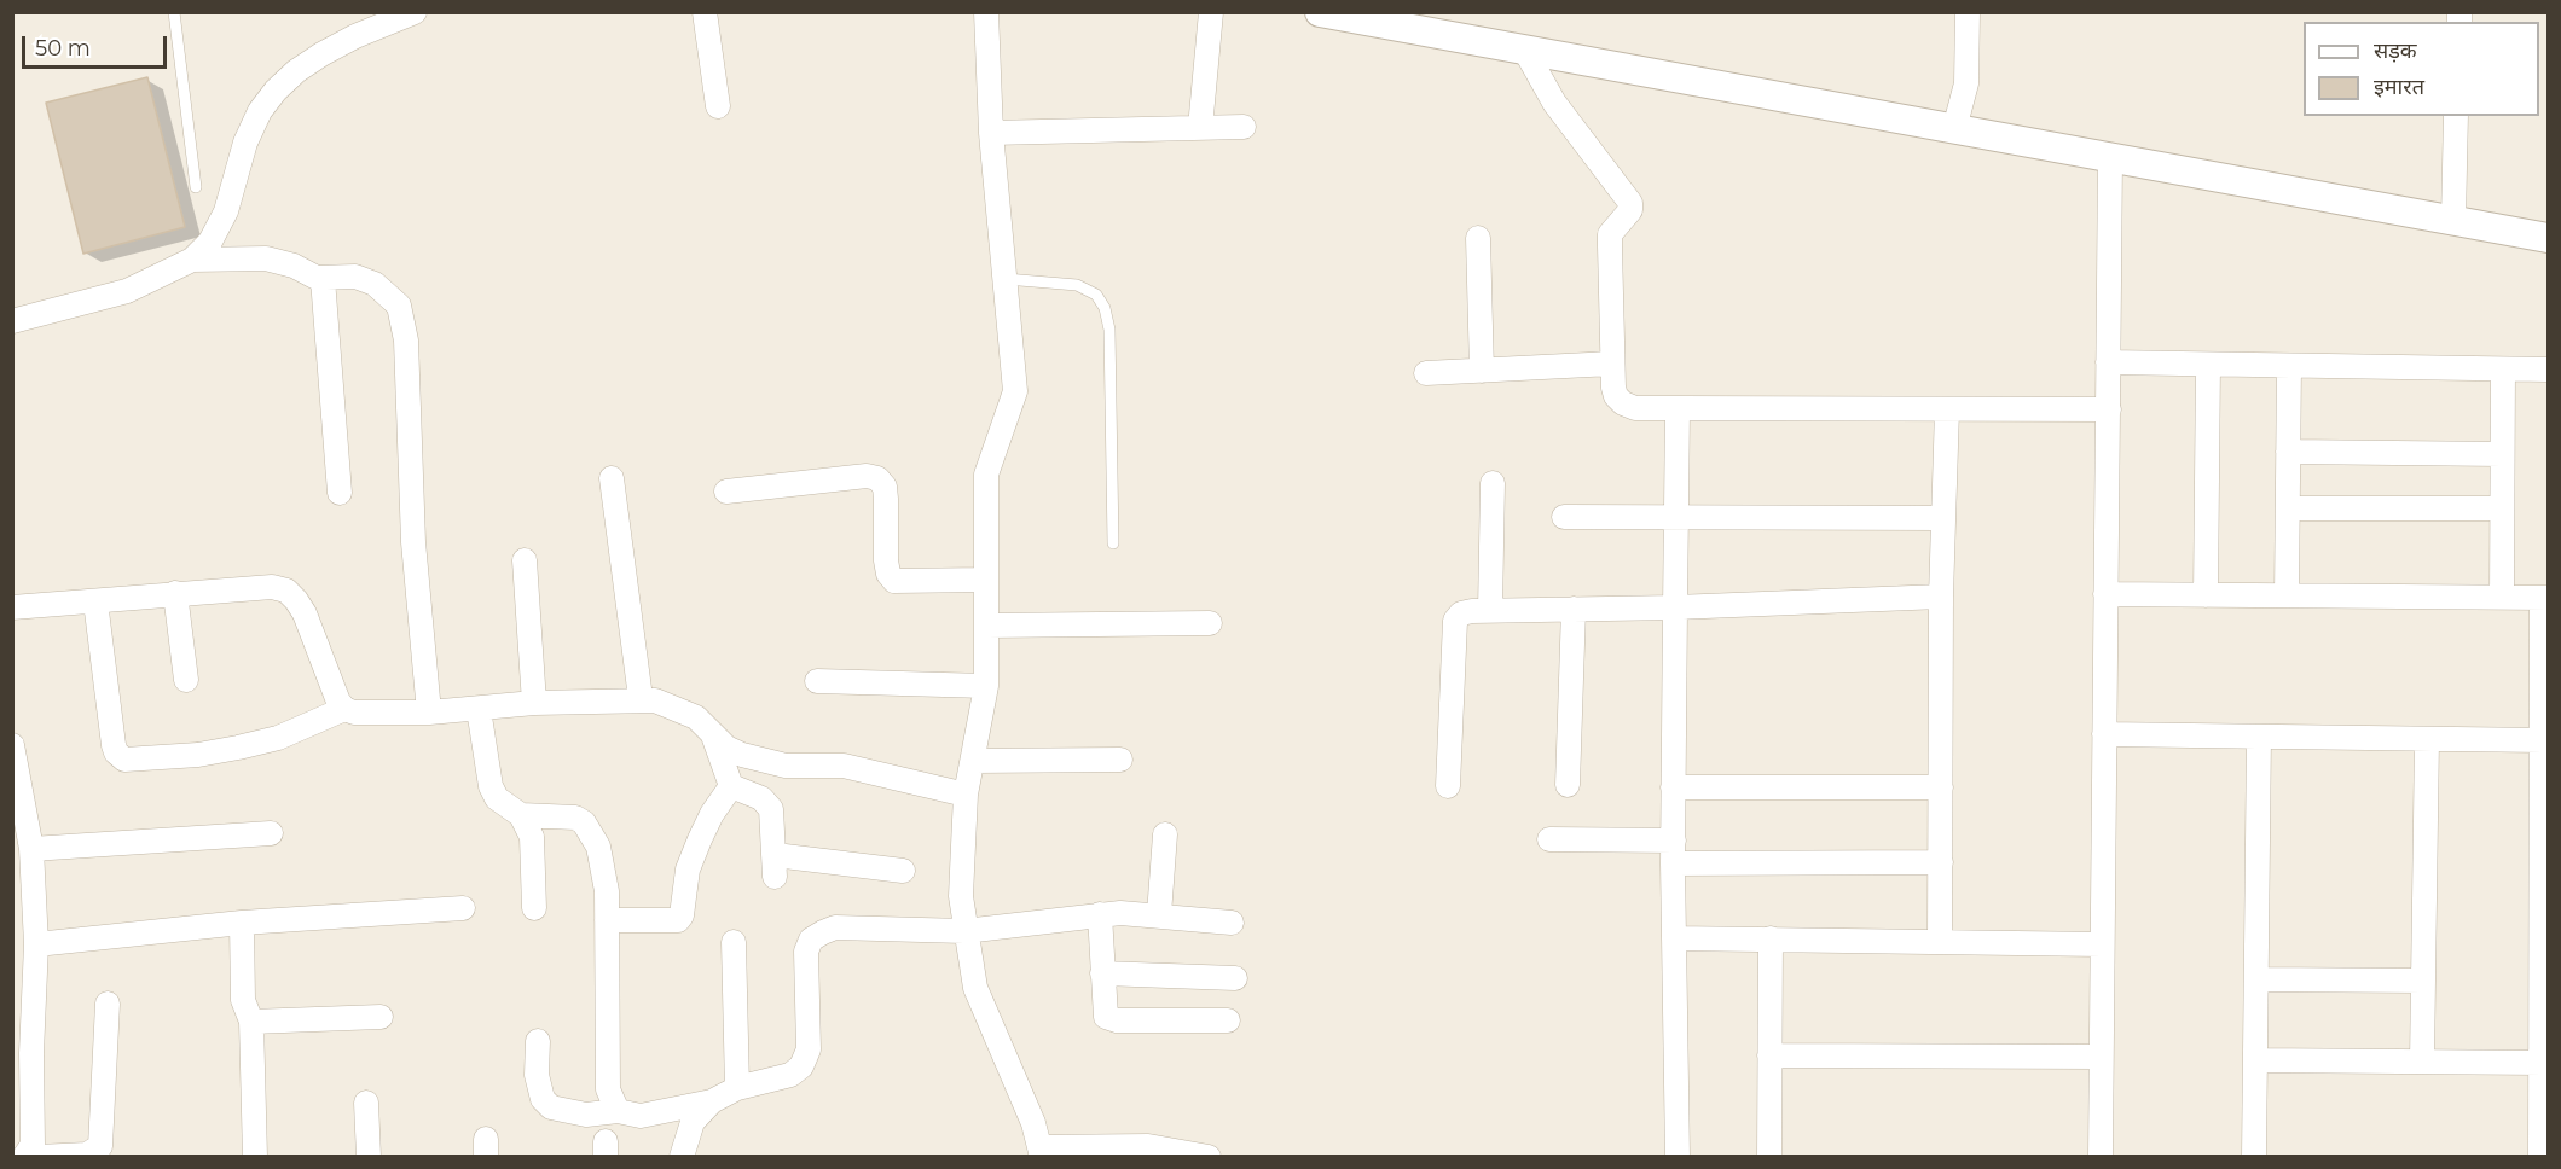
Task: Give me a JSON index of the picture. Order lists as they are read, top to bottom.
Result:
{
  "legend": ["सड़क", "इमारत"],
  "scale_bar": "50 m"
}
